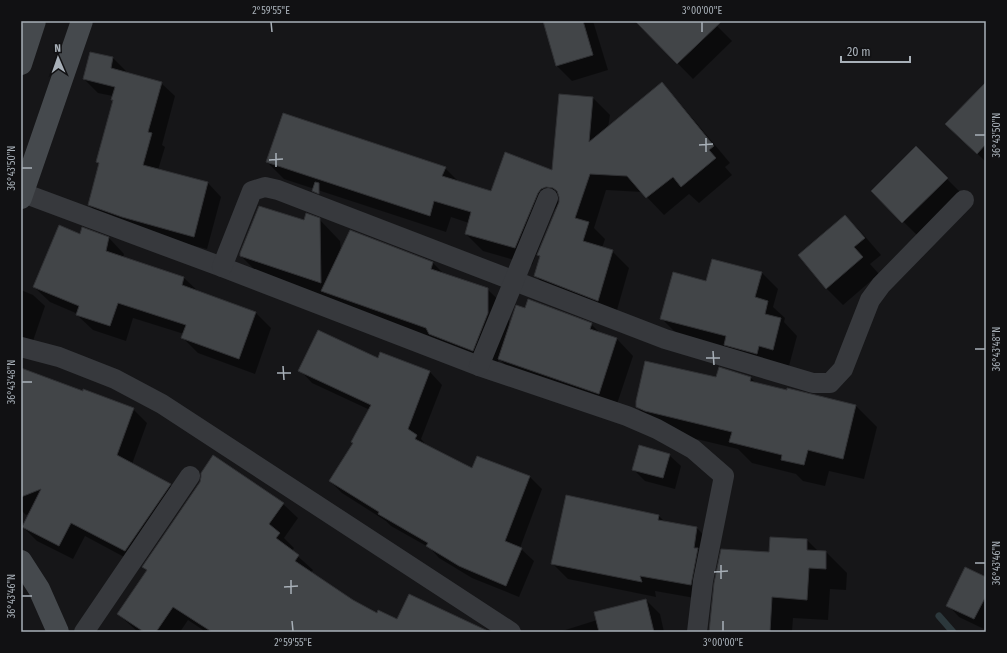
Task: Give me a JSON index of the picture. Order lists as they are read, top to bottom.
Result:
{
  "scale_bar": "20 m",
  "north": "top",
  "coordinates": [
    "2°59'55\"E",
    "3°00'00\"E",
    "36°43'50\"N",
    "36°43'48\"N",
    "36°43'46\"N"
  ]
}
